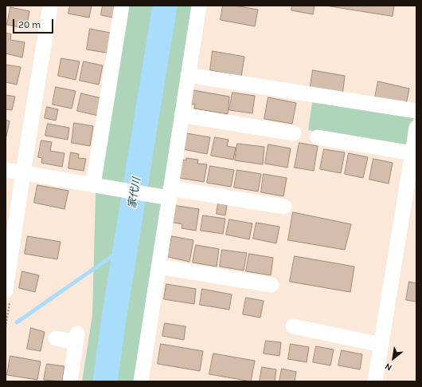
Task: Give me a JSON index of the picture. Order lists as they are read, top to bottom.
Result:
{
  "water": ["家代川"],
  "scale_bar": "20 m",
  "north": "bottom left"
}
